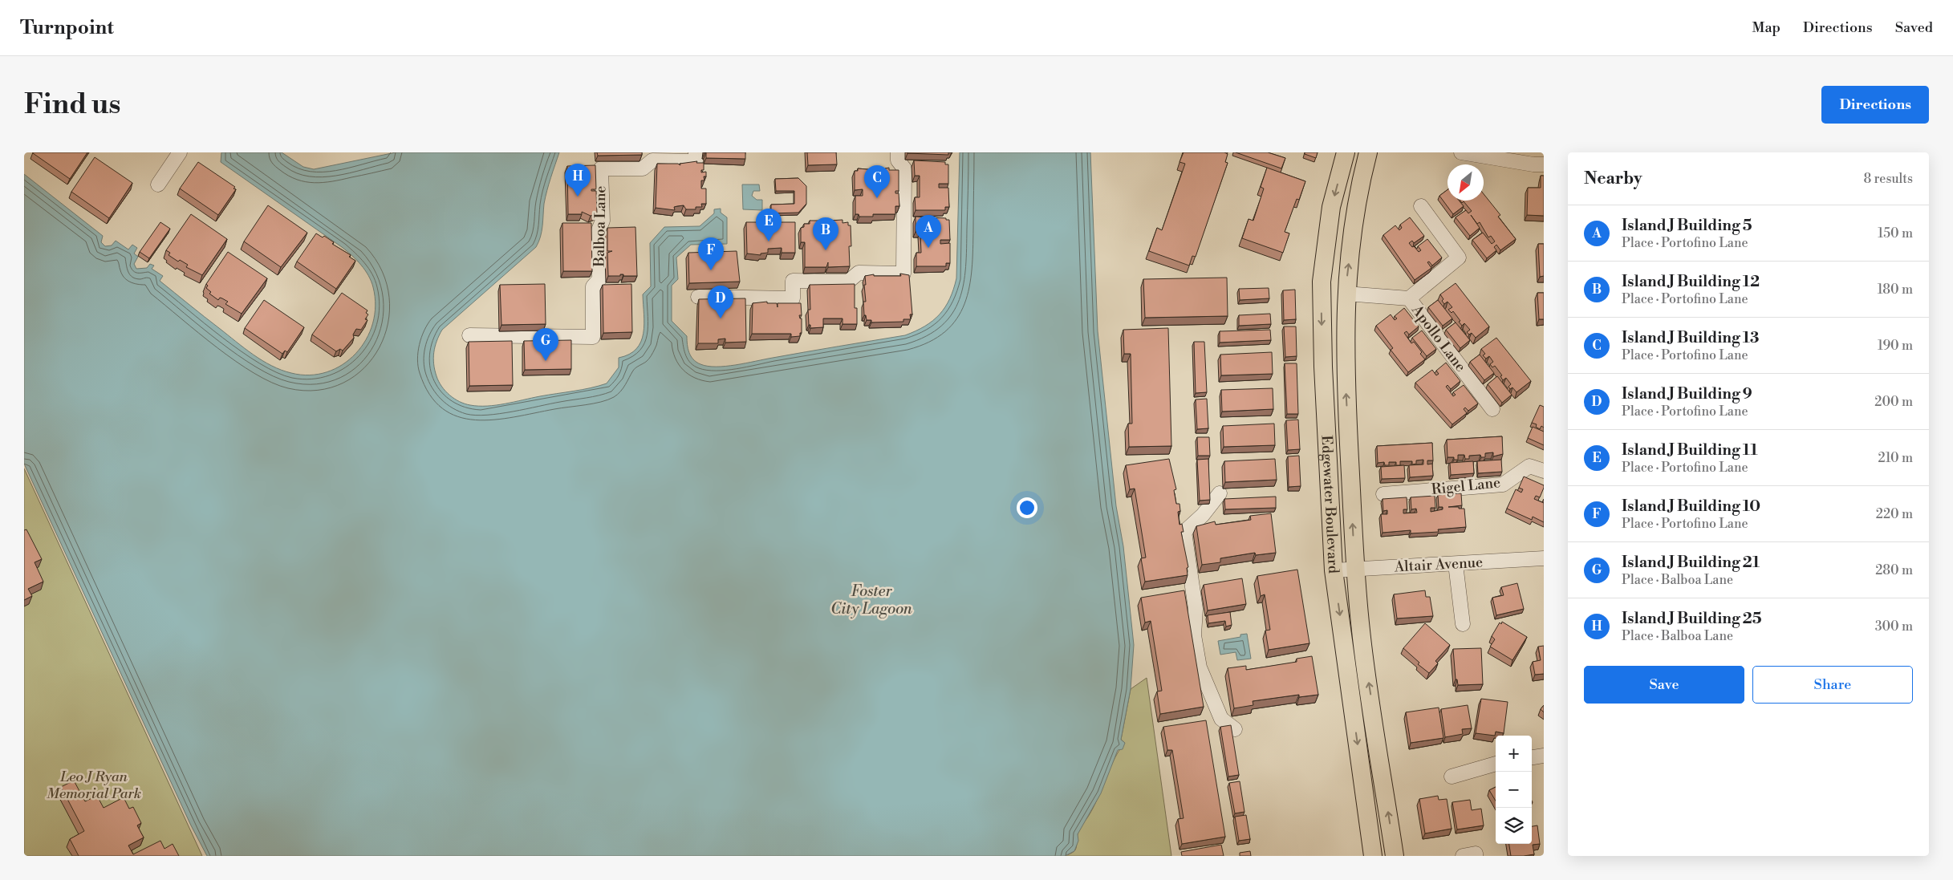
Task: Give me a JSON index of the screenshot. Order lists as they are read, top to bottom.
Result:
{
  "streets": {
    "main road": ["Edgewater Boulevard"],
    "street": [
      "Balboa Lane",
      "Apollo Lane",
      "Rigel Lane",
      "Altair Avenue"
    ]
  },
  "crossings": [
    ["Apollo Lane", "Edgewater Boulevard"],
    ["Edgewater Boulevard", "Altair Avenue"]
  ],
  "water": ["Foster City Lagoon"],
  "parks": ["Leo J Ryan Memorial Park"],
  "north": "bottom left",
  "page": {
    "header": "Turnpoint",
    "nav": ["Map", "Directions", "Saved"],
    "buttons": [
      "Directions",
      ["Save", "Share"]
    ],
    "title": "Find us",
    "heading": ["Nearby", "8 results"],
    "pins": [
      "H",
      "C",
      "E",
      "A",
      "B",
      "F",
      "D",
      "G"
    ],
    "list": [
      {
        "mark": "A",
        "name": "Island J Building 5",
        "note": "Place · Portofino Lane",
        "value": "150 m"
      },
      {
        "mark": "B",
        "name": "Island J Building 12",
        "note": "Place · Portofino Lane",
        "value": "180 m"
      },
      {
        "mark": "C",
        "name": "Island J Building 13",
        "note": "Place · Portofino Lane",
        "value": "190 m"
      },
      {
        "mark": "D",
        "name": "Island J Building 9",
        "note": "Place · Portofino Lane",
        "value": "200 m"
      },
      {
        "mark": "E",
        "name": "Island J Building 11",
        "note": "Place · Portofino Lane",
        "value": "210 m"
      },
      {
        "mark": "F",
        "name": "Island J Building 10",
        "note": "Place · Portofino Lane",
        "value": "220 m"
      },
      {
        "mark": "G",
        "name": "Island J Building 21",
        "note": "Place · Balboa Lane",
        "value": "280 m"
      },
      {
        "mark": "H",
        "name": "Island J Building 25",
        "note": "Place · Balboa Lane",
        "value": "300 m"
      }
    ],
    "map_buttons": ["+", "−"]
  }
}
